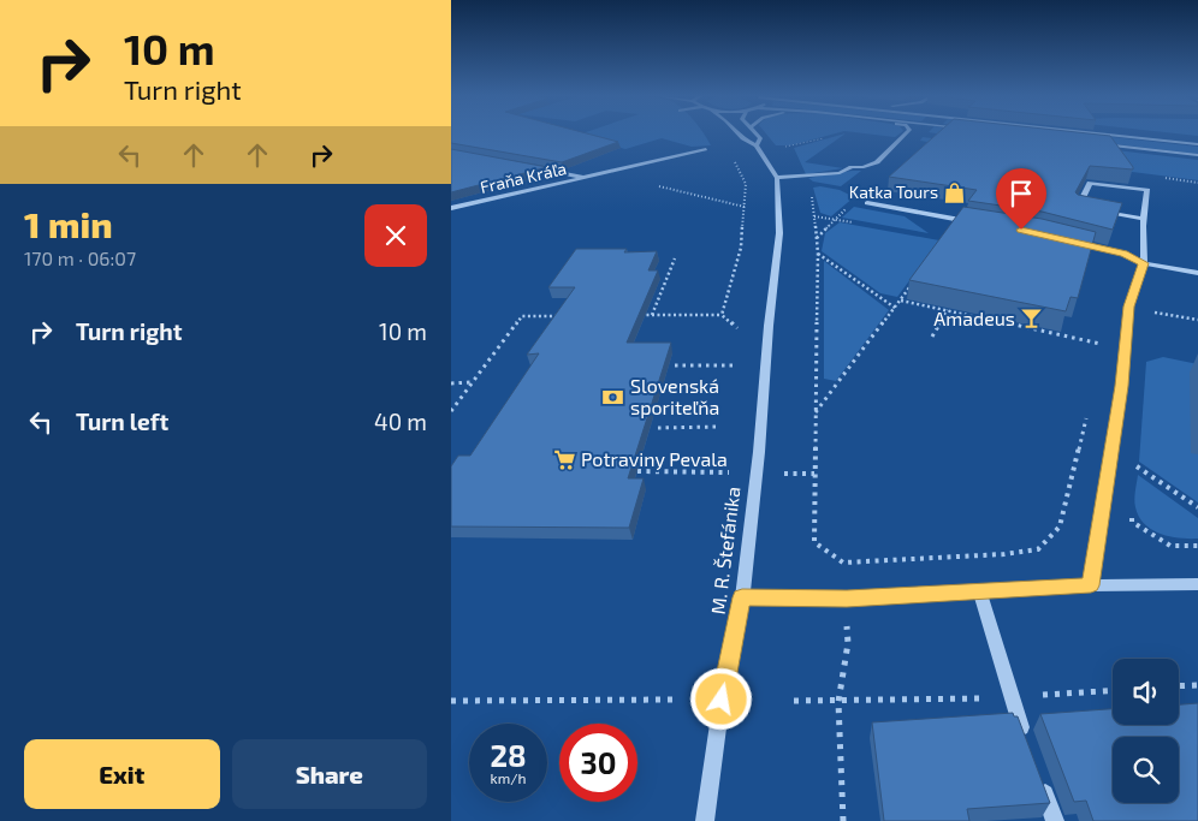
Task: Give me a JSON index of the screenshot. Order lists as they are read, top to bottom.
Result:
{
  "streets": {
    "street": ["Fraňa Kráľa", "M. R. Štefánika"]
  },
  "places": {
    "shop": ["Katka Tours"],
    "bar": ["Amadeus"],
    "bank": ["Slovenská sporiteľňa"],
    "supermarket": ["Potraviny Pevala"]
  },
  "page": {
    "turn": ["10 m", "Turn right"],
    "heading": ["1 min", "170 m · 06:07"],
    "list": [
      {
        "name": "Turn right",
        "value": "10 m"
      },
      {
        "name": "Turn left",
        "value": "40 m"
      }
    ],
    "speed": "28 km/h",
    "limit": "30",
    "buttons": ["Exit", "Share"]
  }
}
